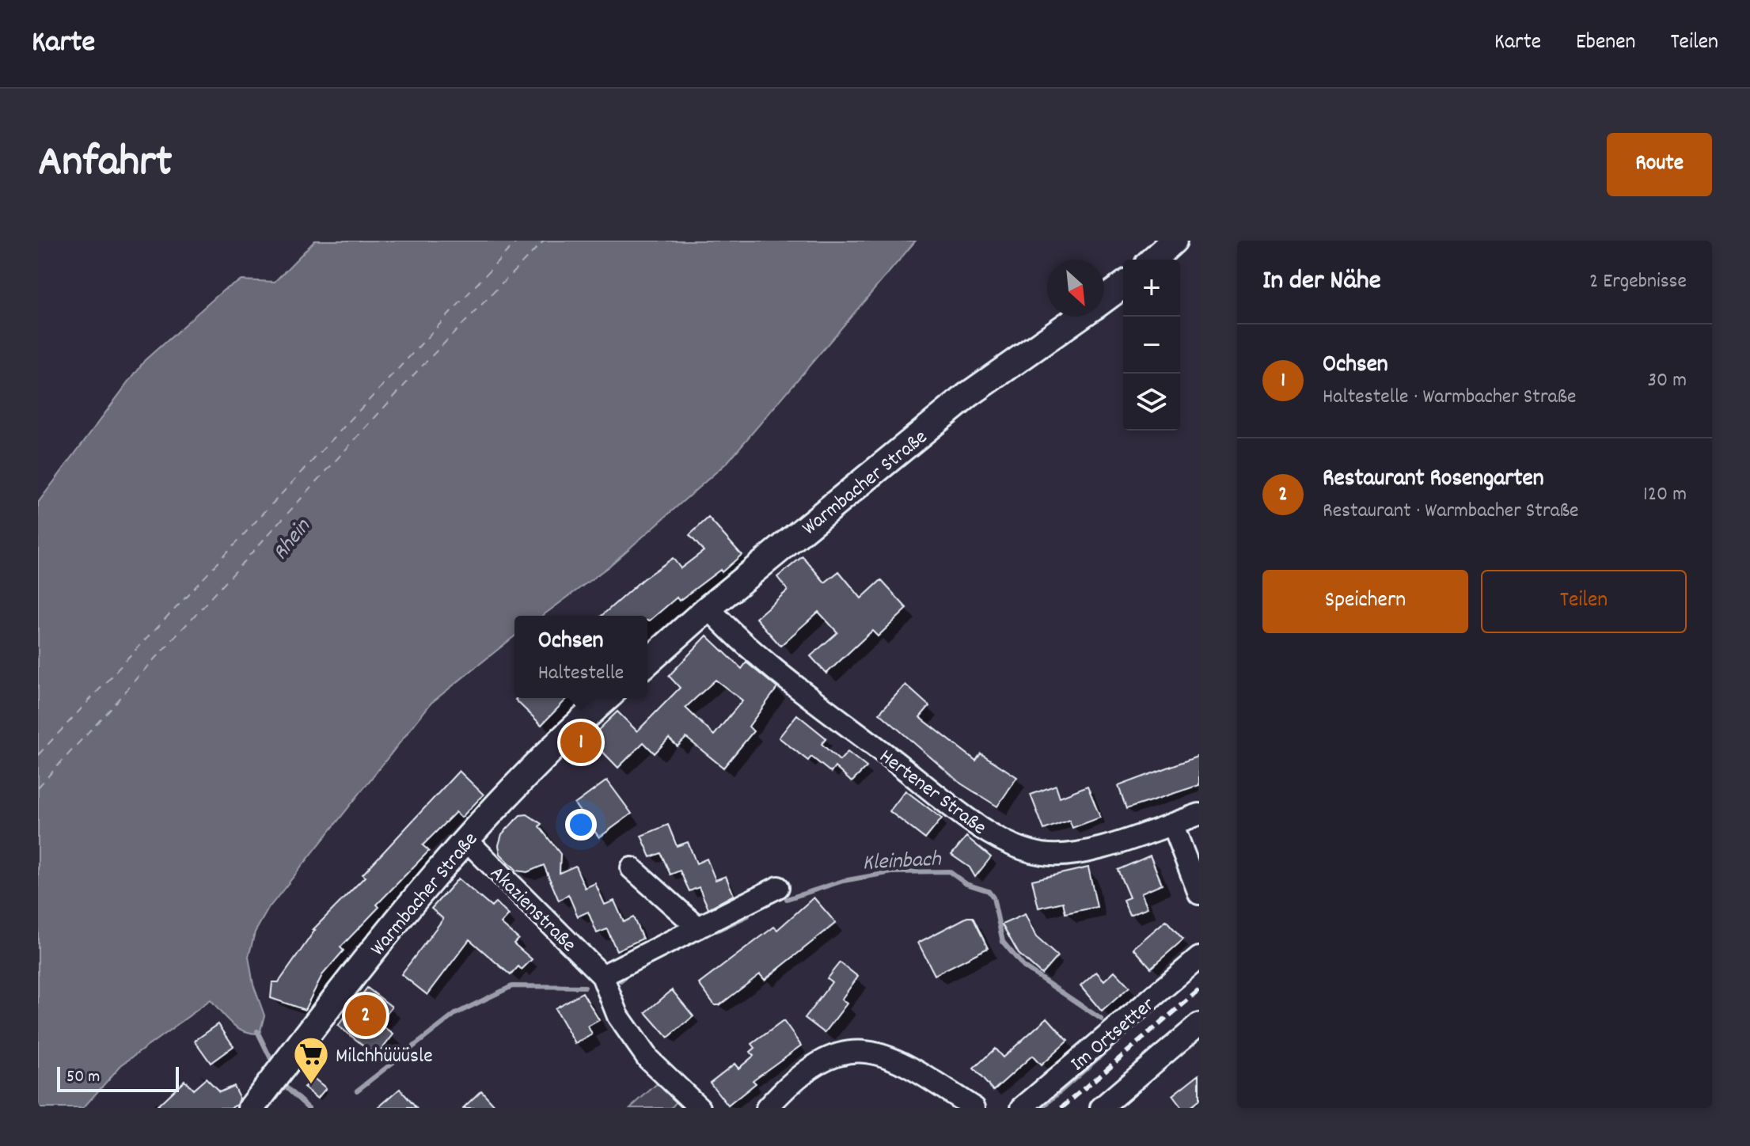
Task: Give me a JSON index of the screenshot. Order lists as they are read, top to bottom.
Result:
{
  "streets": {
    "main road": ["Warmbacher Straße"],
    "street": ["Hertener Straße", "Akazienstraße", "Im Ortsetter"]
  },
  "crossings": [
    ["Warmbacher Straße", "Hertener Straße"],
    ["Warmbacher Straße", "Akazienstraße"]
  ],
  "water": ["Rhein", "Kleinbach"],
  "places": {
    "supermarket": ["Milchhüüüsle"]
  },
  "scale_bar": "50 m",
  "north": "bottom right",
  "page": {
    "header": "Karte",
    "nav": ["Karte", "Ebenen", "Teilen"],
    "title": "Anfahrt",
    "buttons": [
      "Route",
      ["Speichern", "Teilen"]
    ],
    "heading": ["In der Nähe", "2 Ergebnisse"],
    "map_buttons": ["+", "−"],
    "list": [
      {
        "mark": "1",
        "name": "Ochsen",
        "note": "Haltestelle · Warmbacher Straße",
        "value": "30 m"
      },
      {
        "mark": "2",
        "name": "Restaurant Rosengarten",
        "note": "Restaurant · Warmbacher Straße",
        "value": "120 m"
      }
    ],
    "popup": ["Ochsen", "Haltestelle"],
    "pins": ["1", "2"],
    "scale": "50 m"
  }
}
